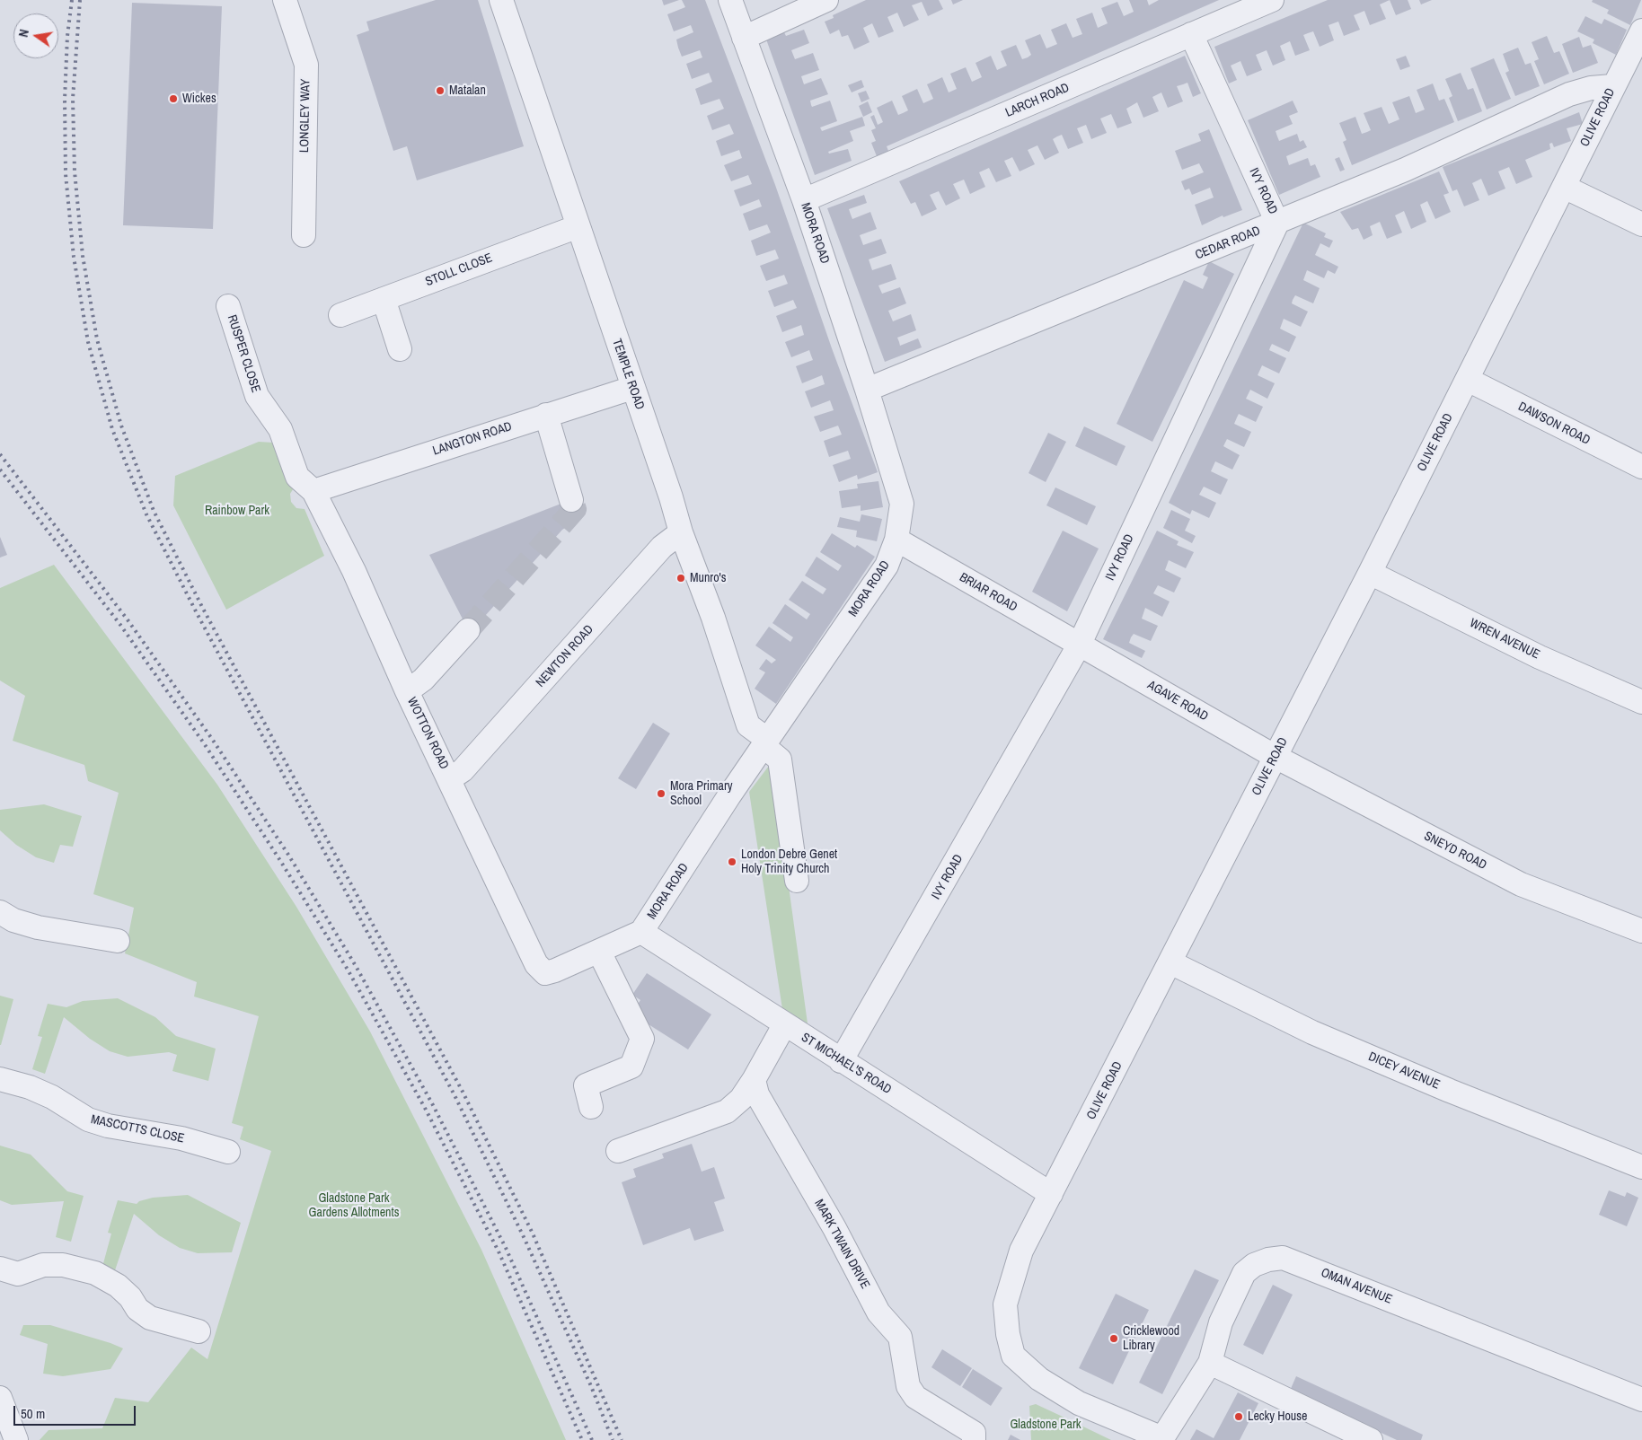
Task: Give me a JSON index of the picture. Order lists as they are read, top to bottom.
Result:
{
  "streets": {
    "street": [
      "LARCH ROAD",
      "LONGLEY WAY",
      "OLIVE ROAD",
      "IVY ROAD",
      "MORA ROAD",
      "CEDAR ROAD",
      "STOLL CLOSE",
      "RUSPER CLOSE",
      "TEMPLE ROAD",
      "DAWSON ROAD",
      "LANGTON ROAD",
      "BRIAR ROAD",
      "WREN AVENUE",
      "NEWTON ROAD",
      "AGAVE ROAD",
      "WOTTON ROAD",
      "SNEYD ROAD",
      "ST MICHAEL'S ROAD",
      "DICEY AVENUE",
      "MASCOTTS CLOSE",
      "MARK TWAIN DRIVE",
      "OMAN AVENUE"
    ]
  },
  "crossings": [
    ["LARCH ROAD", "IVY ROAD"],
    ["LARCH ROAD", "MORA ROAD"],
    ["OLIVE ROAD", "CEDAR ROAD"],
    ["OLIVE ROAD", "DAWSON ROAD"],
    ["OLIVE ROAD", "WREN AVENUE"],
    ["OLIVE ROAD", "AGAVE ROAD"],
    ["OLIVE ROAD", "SNEYD ROAD"],
    ["OLIVE ROAD", "ST MICHAEL'S ROAD"],
    ["OLIVE ROAD", "DICEY AVENUE"],
    ["OLIVE ROAD", "OMAN AVENUE"],
    ["IVY ROAD", "CEDAR ROAD"],
    ["IVY ROAD", "BRIAR ROAD"],
    ["IVY ROAD", "AGAVE ROAD"],
    ["IVY ROAD", "ST MICHAEL'S ROAD"],
    ["MORA ROAD", "CEDAR ROAD"],
    ["MORA ROAD", "TEMPLE ROAD"],
    ["MORA ROAD", "BRIAR ROAD"],
    ["MORA ROAD", "WOTTON ROAD"],
    ["MORA ROAD", "ST MICHAEL'S ROAD"],
    ["STOLL CLOSE", "TEMPLE ROAD"],
    ["RUSPER CLOSE", "LANGTON ROAD"],
    ["RUSPER CLOSE", "WOTTON ROAD"],
    ["TEMPLE ROAD", "LANGTON ROAD"],
    ["TEMPLE ROAD", "NEWTON ROAD"],
    ["LANGTON ROAD", "WOTTON ROAD"],
    ["BRIAR ROAD", "AGAVE ROAD"],
    ["NEWTON ROAD", "WOTTON ROAD"],
    ["AGAVE ROAD", "SNEYD ROAD"]
  ],
  "parks": ["Rainbow Park", "Gladstone Park Gardens Allotments", "Gladstone Park"],
  "places": [
    "Matalan",
    "Wickes",
    "Munro's",
    "Mora Primary School",
    "London Debre Genet Holy Trinity Church",
    "Cricklewood Library",
    "Lecky House"
  ],
  "scale_bar": "50 m",
  "north": "left"
}
